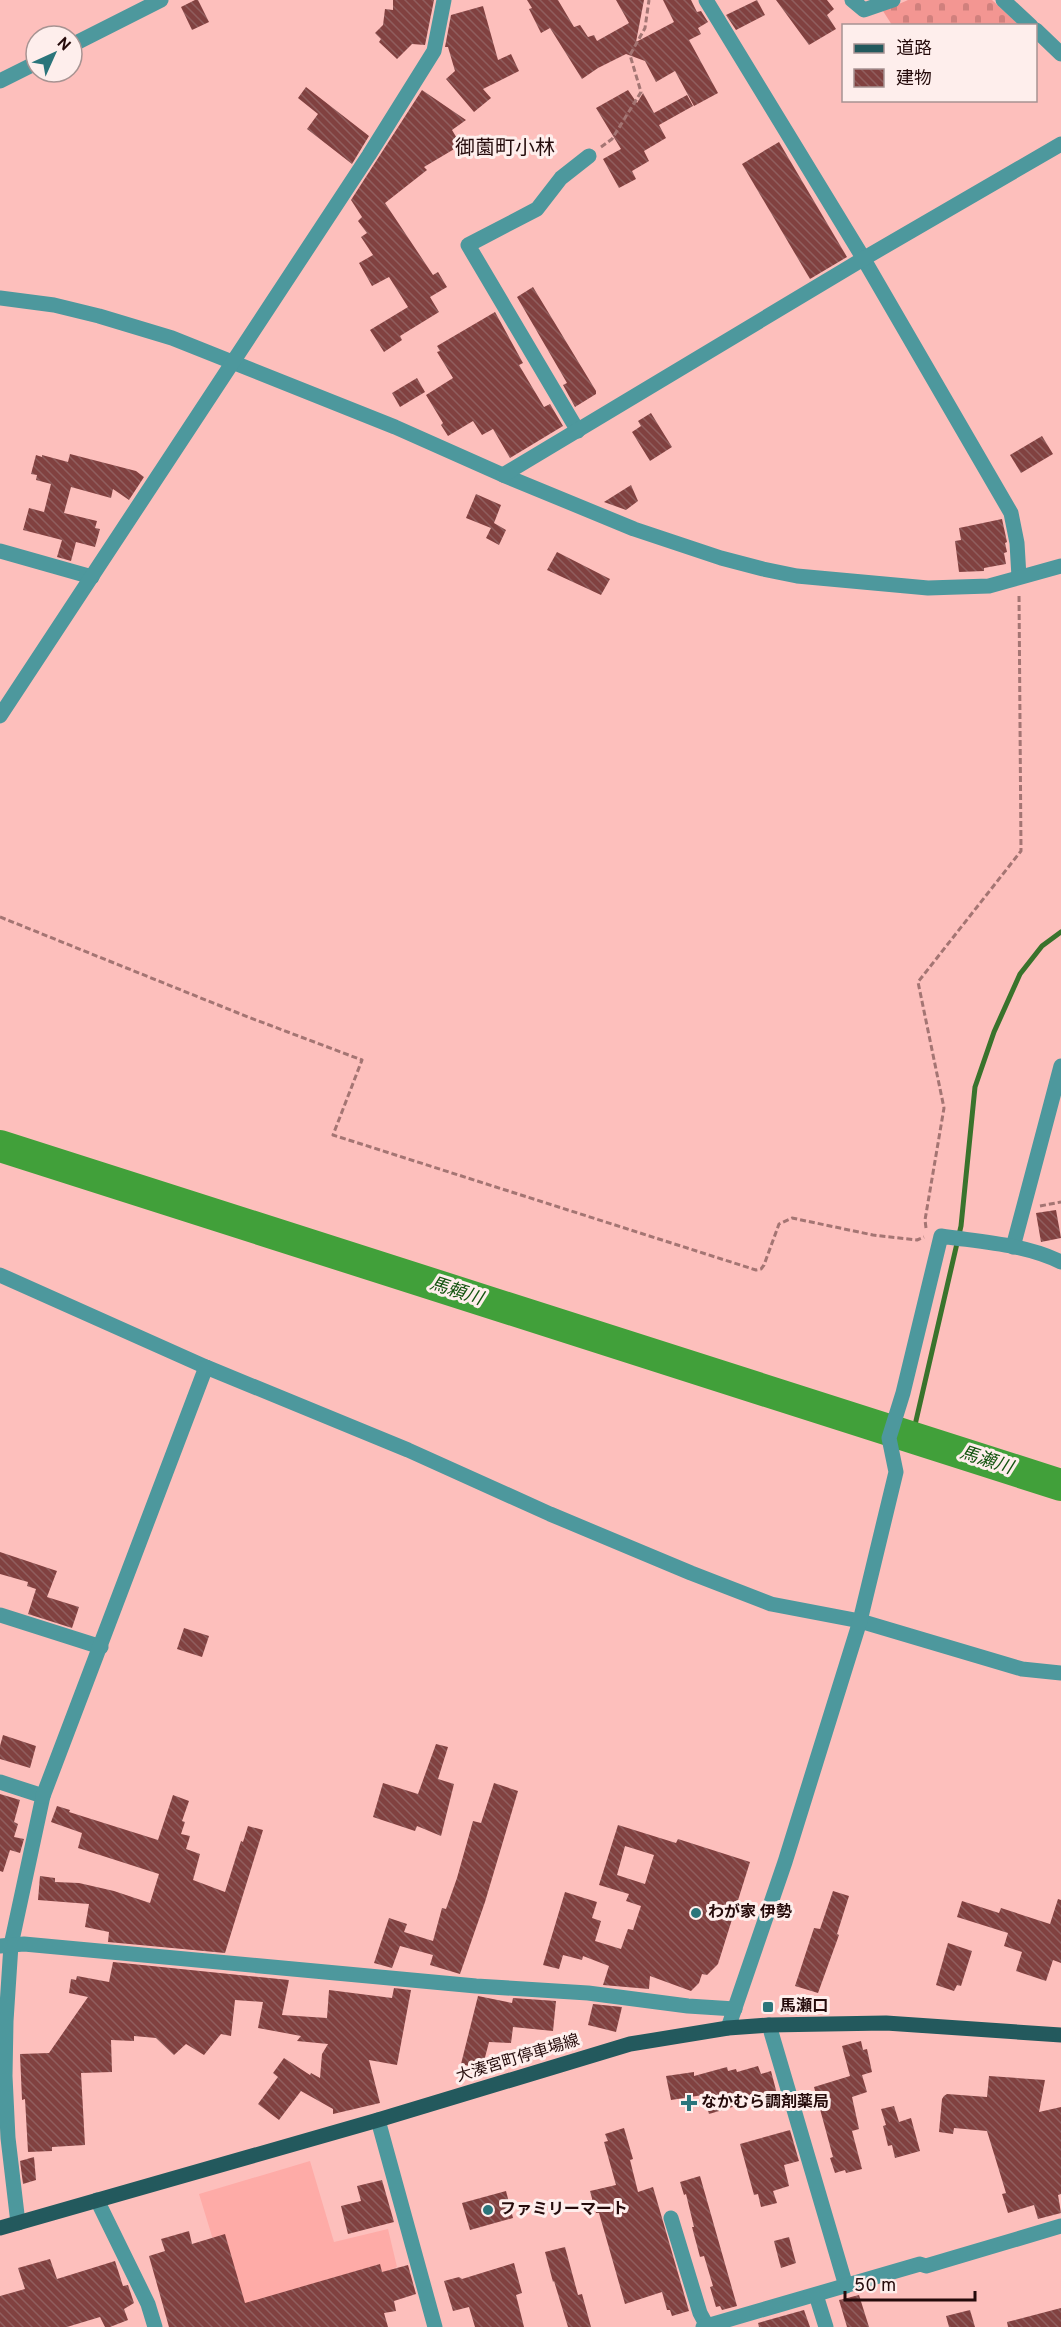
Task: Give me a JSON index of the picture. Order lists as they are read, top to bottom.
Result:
{
  "streets": {
    "main road": ["大湊宮町停車場線"]
  },
  "districts": ["御薗町小林"],
  "water": ["馬頼川", "馬瀬川"],
  "places": {
    "other": ["わが家 伊勢", "ファミリーマート"],
    "transit": ["馬瀬口"],
    "health": ["なかむら調剤薬局"]
  },
  "legend": ["道路", "建物"],
  "scale_bar": "50 m",
  "north": "top right"
}
